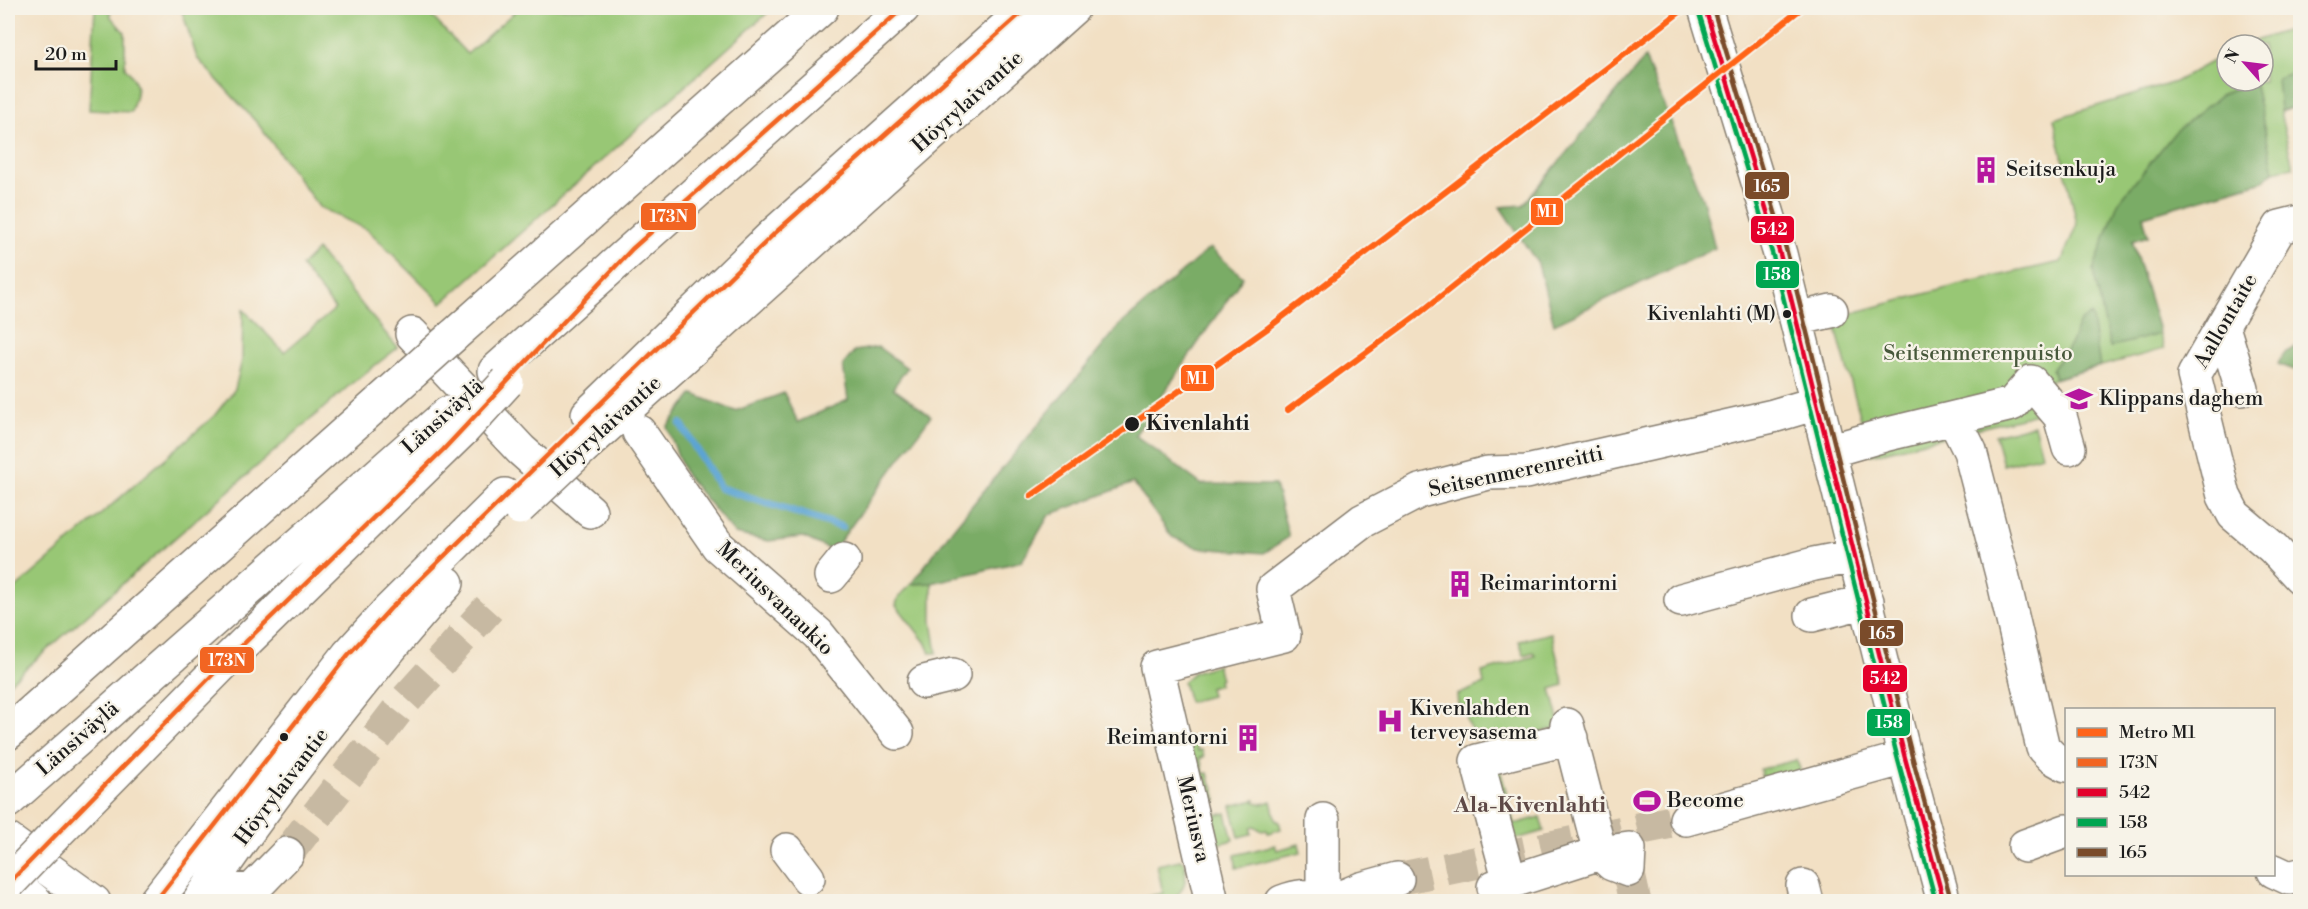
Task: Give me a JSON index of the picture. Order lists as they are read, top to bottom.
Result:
{
  "streets": {
    "main road": [
      "Höyrylaivantie",
      "Aallontaite",
      "Länsiväylä",
      "Seitsenmerenreitti",
      "Meriusvanaukio",
      "Meriusva"
    ]
  },
  "crossings": [
    ["Seitsenmerenreitti", "Meriusva"]
  ],
  "districts": ["Ala-Kivenlahti"],
  "parks": ["Seitsenmerenpuisto"],
  "places": {
    "building": ["Seitsenkuja", "Reimarintorni", "Reimantorni"],
    "other": ["Kivenlahti (M)", "Kivenlahti"],
    "school or university": ["Klippans daghem"],
    "hospital": ["Kivenlahden terveysasema"],
    "sports": ["Become"]
  },
  "lines": [
    "metro line M1",
    "transit line 173N",
    "transit line 542",
    "transit line 165",
    "transit line 158"
  ],
  "legend": [
    "Metro M1",
    "173N",
    "542",
    "158",
    "165"
  ],
  "scale_bar": "20 m",
  "north": "top left"
}
